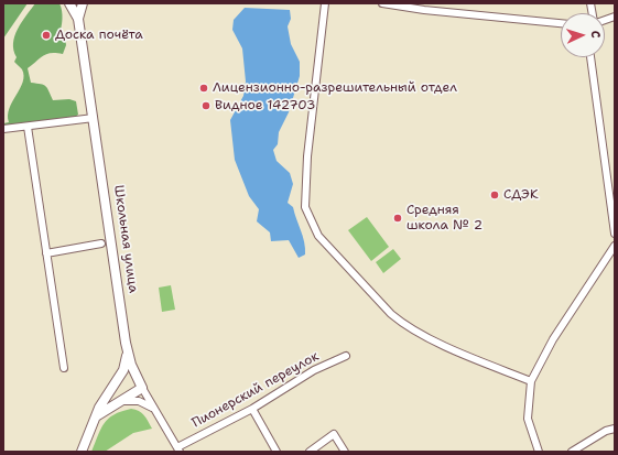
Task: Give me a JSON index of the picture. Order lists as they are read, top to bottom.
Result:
{
  "streets": {
    "main road": ["Школьная улица"],
    "street": ["Пионерский переулок"]
  },
  "crossings": [
    ["Школьная улица", "Пионерский переулок"]
  ],
  "places": [
    "Доска почёта",
    "Лицензионно-разрешительный отдел",
    "Видное 142703",
    "СДЭК",
    "Средняя школа № 2"
  ],
  "north": "right"
}
